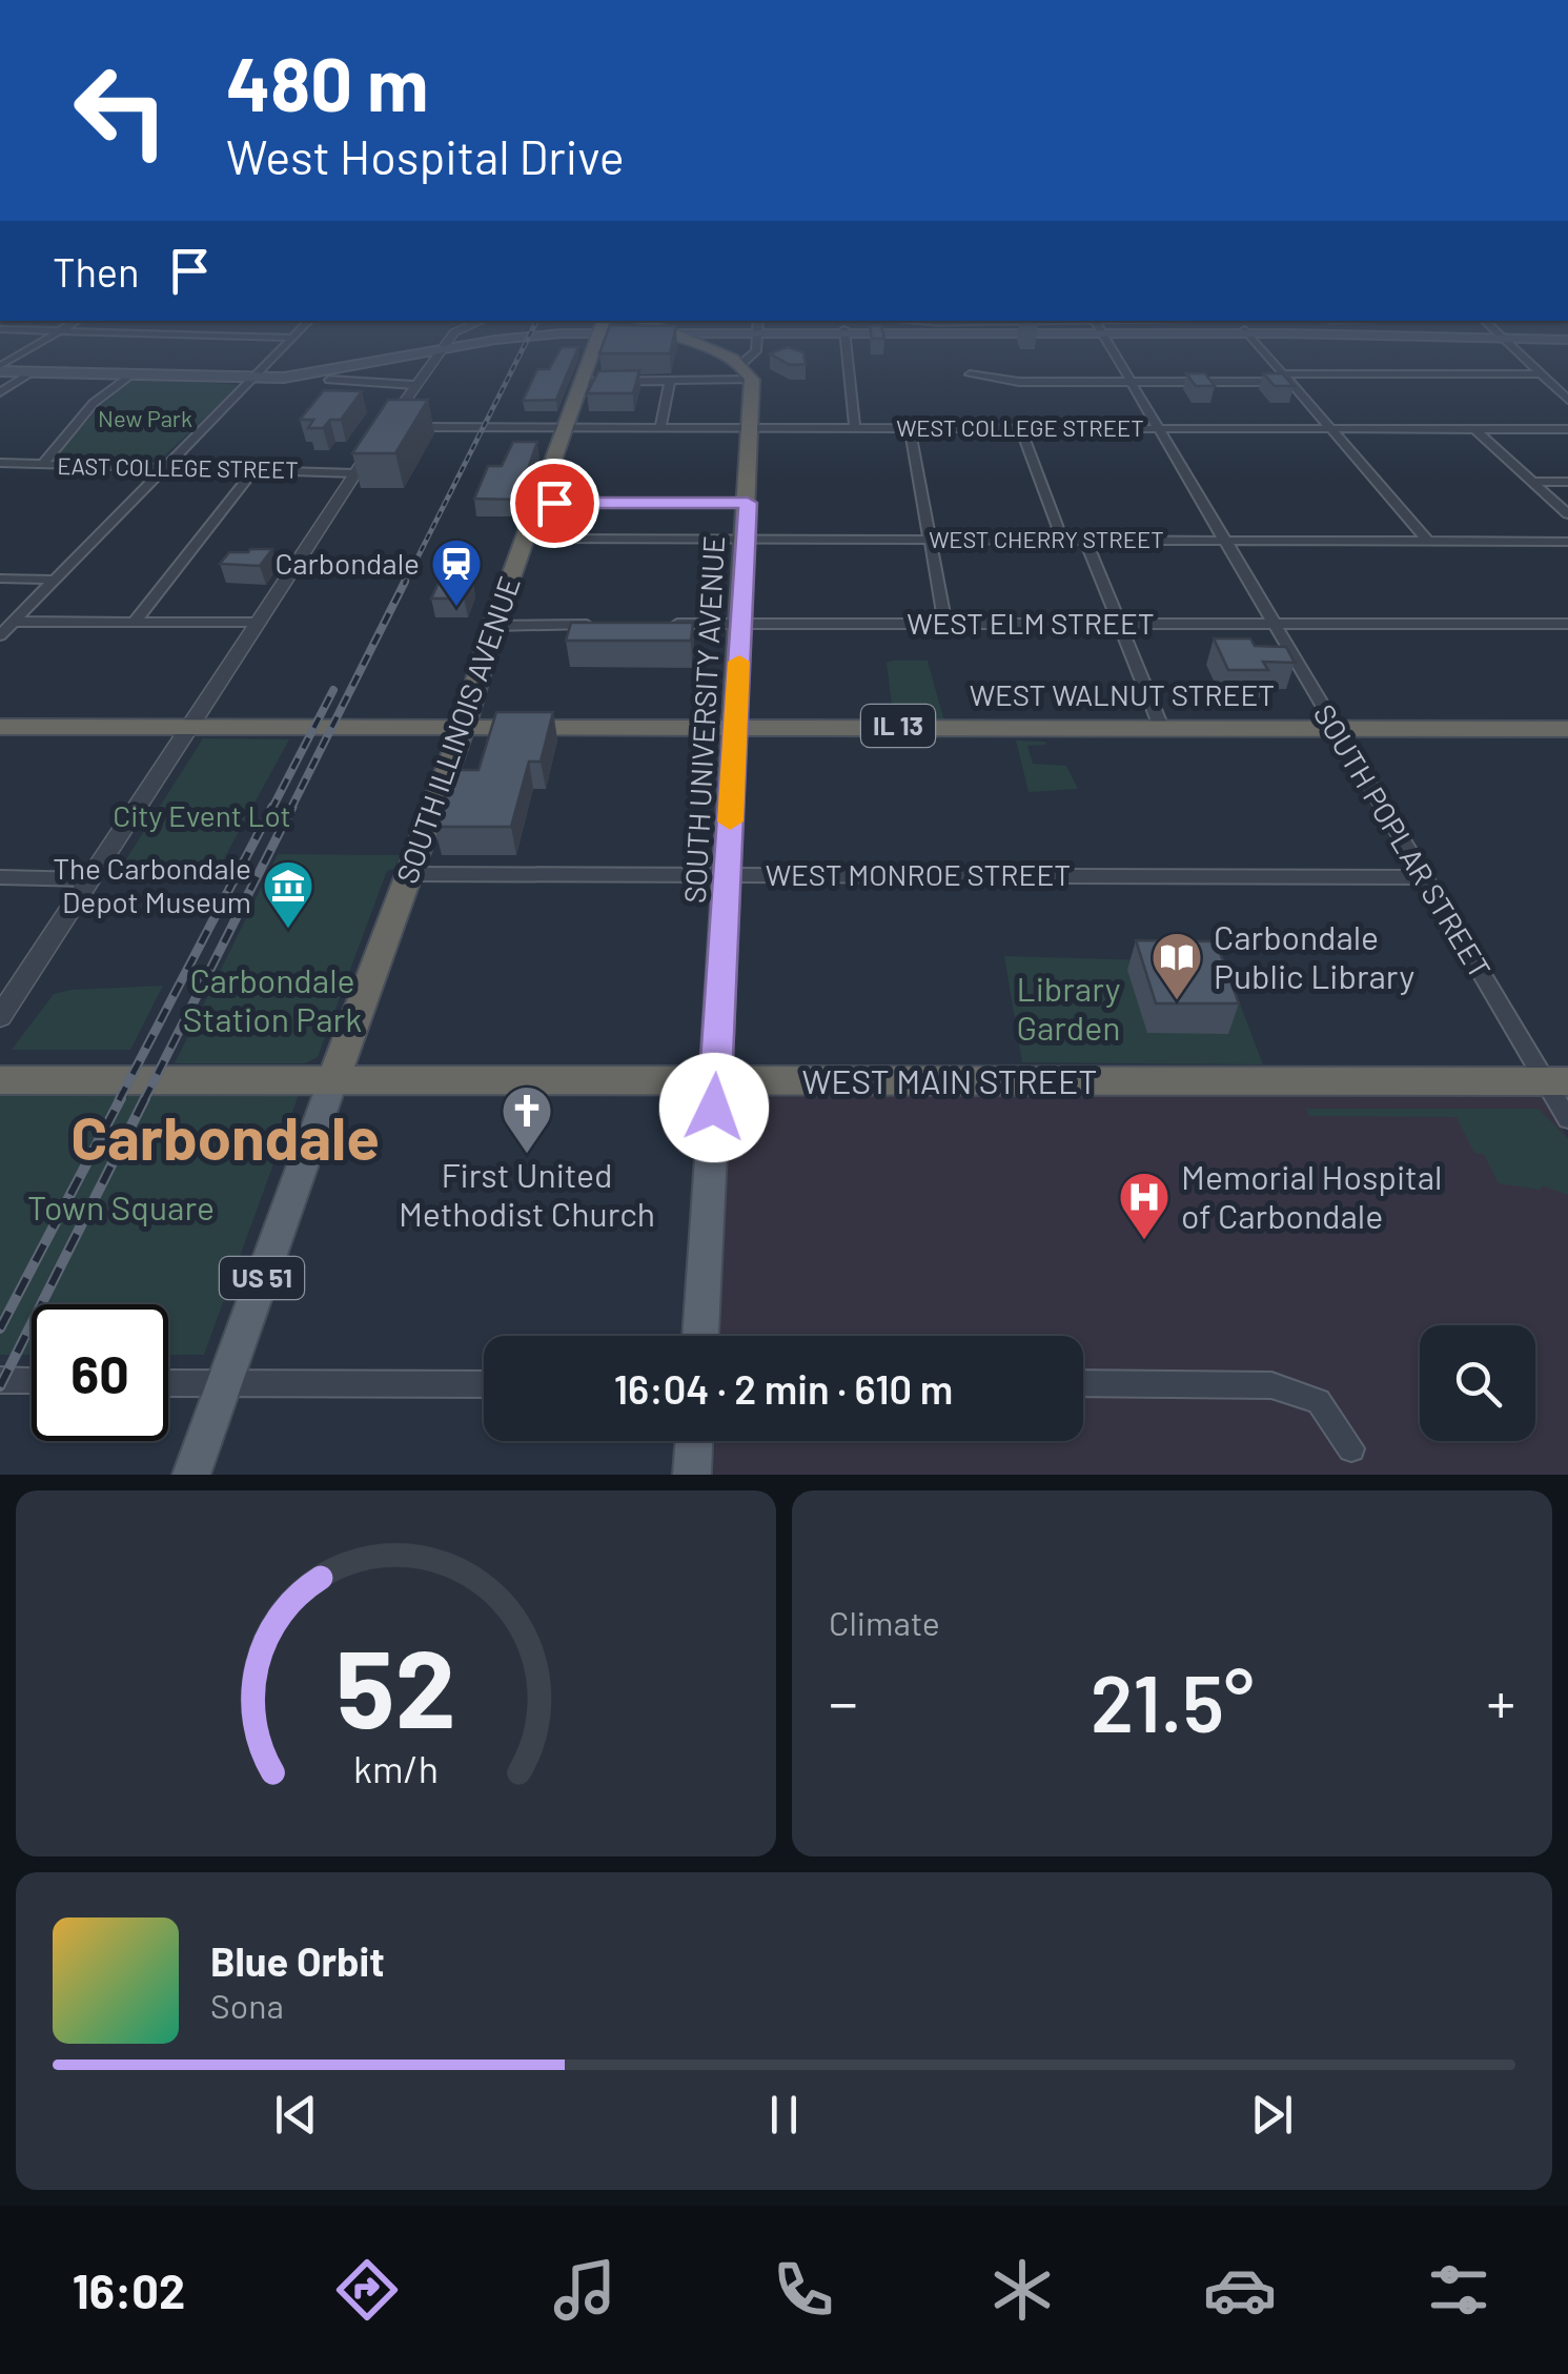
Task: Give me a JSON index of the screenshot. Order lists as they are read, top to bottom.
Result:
{
  "streets": {
    "highway": [
      "WEST WALNUT STREET",
      "SOUTH UNIVERSITY AVENUE",
      "IL 13",
      "SOUTH ILLINOIS AVENUE",
      "WEST MAIN STREET",
      "US 51"
    ],
    "street": [
      "WEST COLLEGE STREET",
      "EAST COLLEGE STREET",
      "WEST CHERRY STREET",
      "WEST ELM STREET",
      "SOUTH POPLAR STREET",
      "WEST MONROE STREET"
    ]
  },
  "crossings": [
    ["WEST COLLEGE STREET", "SOUTH UNIVERSITY AVENUE"],
    ["WEST COLLEGE STREET", "SOUTH ILLINOIS AVENUE"],
    ["WEST COLLEGE STREET", "SOUTH POPLAR STREET"],
    ["WEST CHERRY STREET", "SOUTH UNIVERSITY AVENUE"],
    ["WEST CHERRY STREET", "SOUTH ILLINOIS AVENUE"],
    ["WEST CHERRY STREET", "SOUTH POPLAR STREET"],
    ["WEST ELM STREET", "SOUTH UNIVERSITY AVENUE"],
    ["WEST ELM STREET", "SOUTH POPLAR STREET"],
    ["WEST WALNUT STREET", "SOUTH UNIVERSITY AVENUE"],
    ["WEST WALNUT STREET", "IL 13"],
    ["WEST WALNUT STREET", "SOUTH ILLINOIS AVENUE"],
    ["WEST WALNUT STREET", "SOUTH POPLAR STREET"],
    ["SOUTH UNIVERSITY AVENUE", "WEST MONROE STREET"],
    ["SOUTH UNIVERSITY AVENUE", "WEST MAIN STREET"],
    ["SOUTH ILLINOIS AVENUE", "WEST MONROE STREET"],
    ["SOUTH ILLINOIS AVENUE", "WEST MAIN STREET"],
    ["SOUTH ILLINOIS AVENUE", "US 51"],
    ["SOUTH POPLAR STREET", "WEST MONROE STREET"],
    ["SOUTH POPLAR STREET", "WEST MAIN STREET"],
    ["WEST MAIN STREET", "US 51"]
  ],
  "districts": ["Carbondale"],
  "parks": [
    "New Park",
    "City Event Lot",
    "Carbondale Station Park",
    "Library Garden",
    "Town Square"
  ],
  "places": {
    "station": ["Carbondale"],
    "museum": ["The Carbondale Depot Museum"],
    "library": ["Carbondale Public Library"],
    "church": ["First United Methodist Church"],
    "hospital": ["Memorial Hospital of Carbondale"]
  },
  "page": {
    "turn": ["480 m", "West Hospital Drive"],
    "then": "Then",
    "limit": "60",
    "trip": "16:04 · 2 min · 610 m",
    "tile": "Climate",
    "heat": ["−", "21.5°", "+"],
    "song": ["Blue Orbit", "Sona"],
    "tabs": "16:02",
    "gauge": ["52", "km/h"]
  }
}
